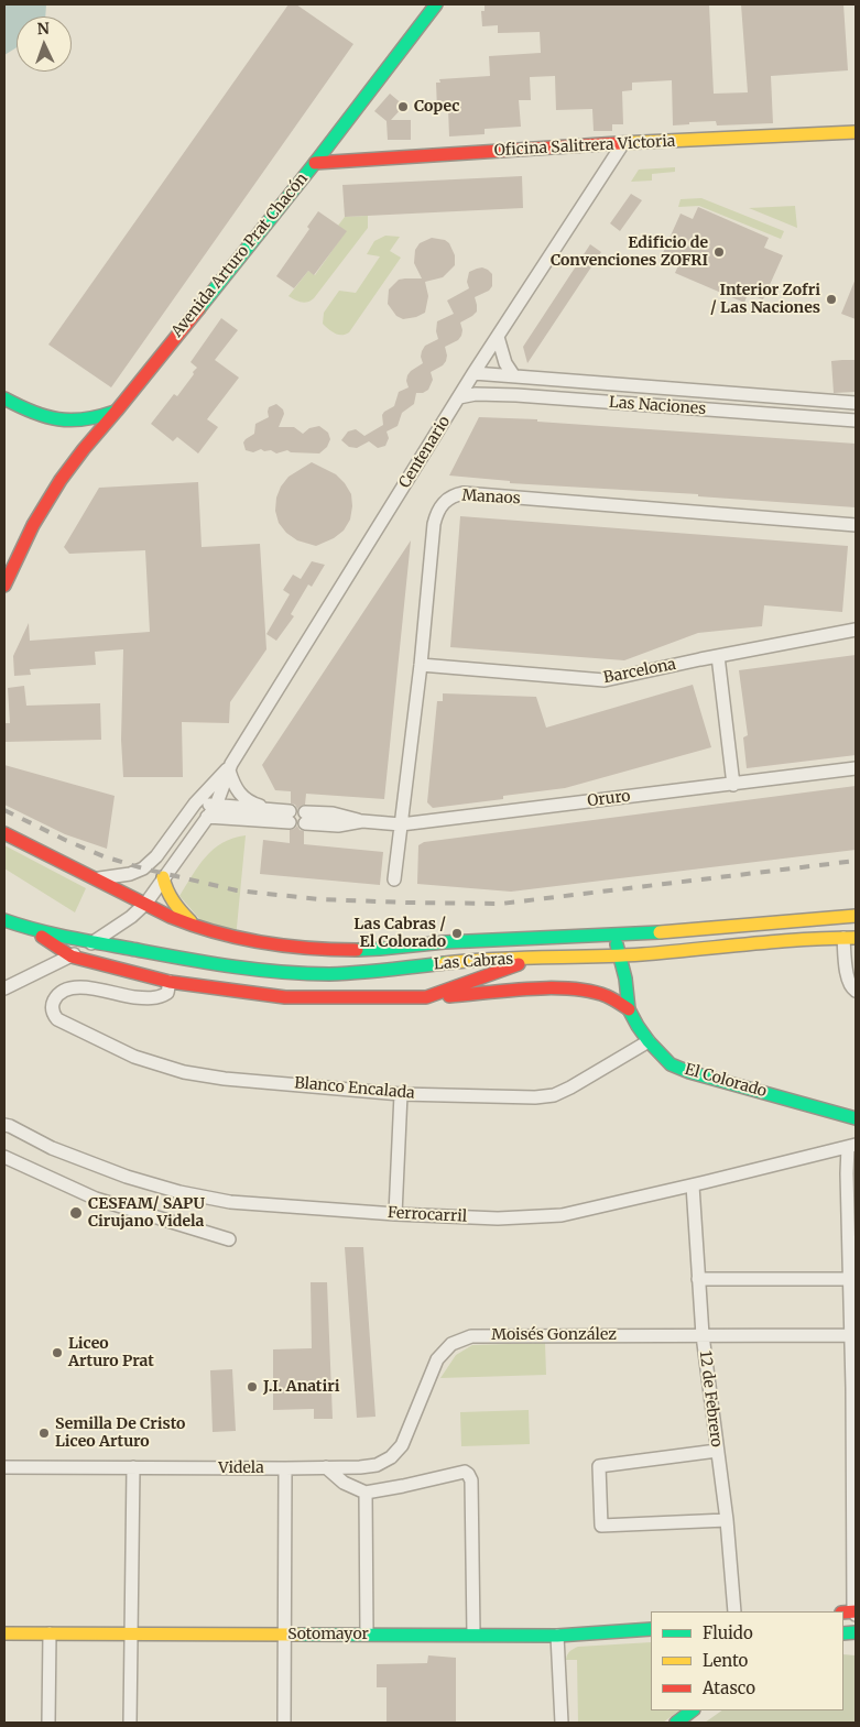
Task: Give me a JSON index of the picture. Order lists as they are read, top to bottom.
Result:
{
  "streets": {
    "main road": [
      "Oficina Salitrera Victoria",
      "Avenida Arturo Prat Chacón",
      "Las Cabras",
      "El Colorado",
      "Sotomayor"
    ],
    "street": [
      "Las Naciones",
      "Centenario",
      "Manaos",
      "Barcelona",
      "Oruro",
      "Blanco Encalada",
      "Ferrocarril",
      "Moisés González",
      "12 de Febrero",
      "Videla"
    ]
  },
  "crossings": [
    ["Oficina Salitrera Victoria", "Avenida Arturo Prat Chacón"],
    ["Oficina Salitrera Victoria", "Centenario"],
    ["Las Naciones", "Centenario"],
    ["Centenario", "Las Cabras"],
    ["Manaos", "Barcelona"],
    ["Manaos", "Oruro"],
    ["Las Cabras", "El Colorado"],
    ["El Colorado", "Blanco Encalada"],
    ["Ferrocarril", "12 de Febrero"],
    ["Moisés González", "12 de Febrero"],
    ["Moisés González", "Videla"]
  ],
  "places": [
    "Copec",
    "Edificio de Convenciones ZOFRI",
    "Interior Zofri / Las Naciones",
    "Las Cabras / El Colorado",
    "CESFAM/ SAPU Cirujano Videla",
    "Liceo Arturo Prat",
    "J.I. Anatiri",
    "Semilla De Cristo Liceo Arturo"
  ],
  "legend": ["Fluido", "Lento", "Atasco"],
  "north": "top"
}
